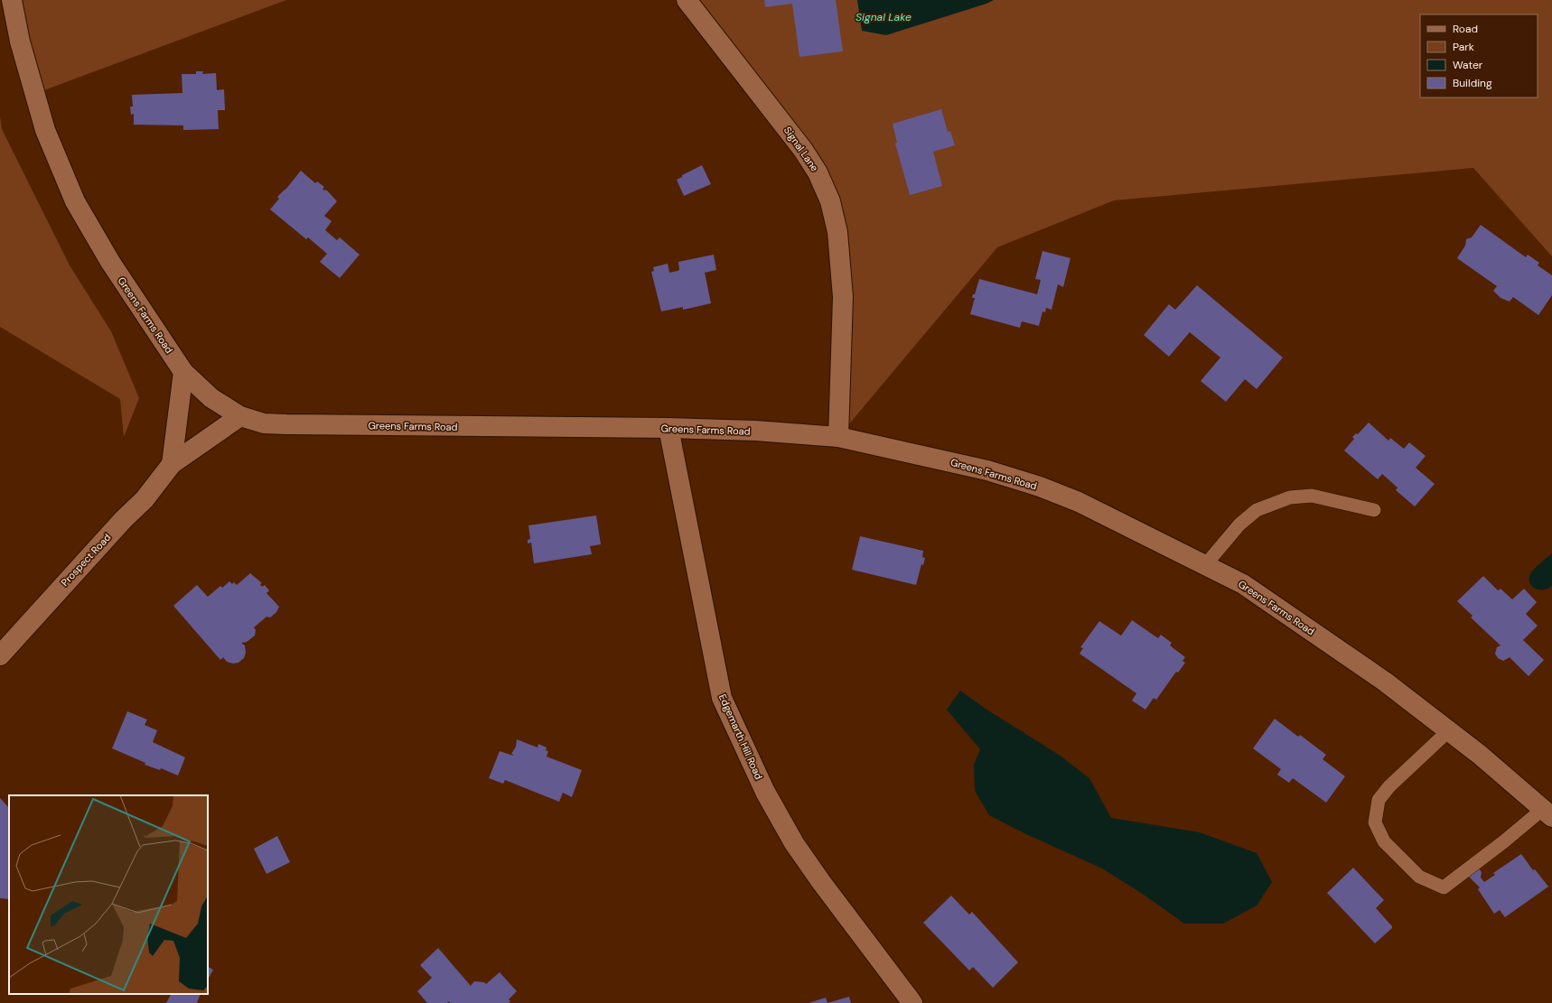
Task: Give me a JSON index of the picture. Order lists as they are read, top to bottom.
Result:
{
  "streets": {
    "main road": [
      "Signal Lane",
      "Greens Farms Road",
      "Prospect Road",
      "Edgemarth Hill Road"
    ]
  },
  "crossings": [
    ["Signal Lane", "Greens Farms Road"],
    ["Greens Farms Road", "Prospect Road"],
    ["Greens Farms Road", "Edgemarth Hill Road"]
  ],
  "water": ["Signal Lake"],
  "legend": [
    "Road",
    "Park",
    "Water",
    "Building"
  ]
}
